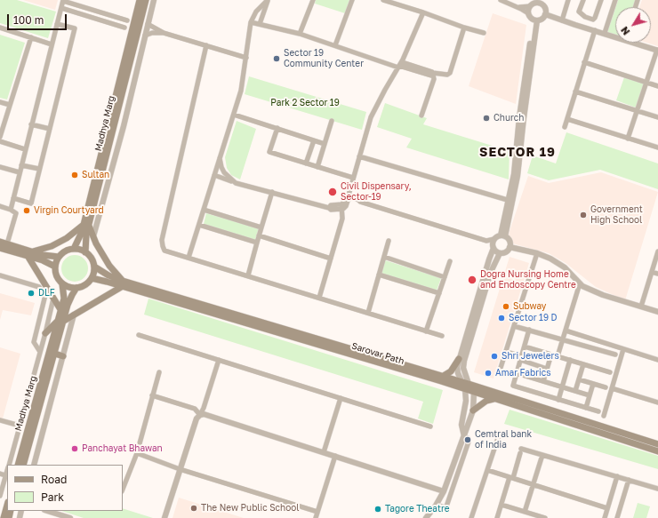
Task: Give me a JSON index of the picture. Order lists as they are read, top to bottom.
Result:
{
  "streets": {
    "main road": ["Madhya Marg", "Sarovar Path"]
  },
  "crossings": [
    ["Madhya Marg", "Sarovar Path"]
  ],
  "districts": ["SECTOR 19"],
  "parks": ["Park 2 Sector 19"],
  "places": [
    "Sector 19 Community Center",
    "Church",
    "Sultan",
    "Civil Dispensary, Sector-19",
    "Virgin Courtyard",
    "Government High School",
    "Dogra Nursing Home and Endoscopy Centre",
    "DLF",
    "Subway",
    "Sector 19 D",
    "Shri Jewelers",
    "Amar Fabrics",
    "Cemtral bank of India",
    "Panchayat Bhawan",
    "The New Public School",
    "Tagore Theatre"
  ],
  "legend": ["Road", "Park"],
  "scale_bar": "100 m",
  "north": "bottom left"
}
